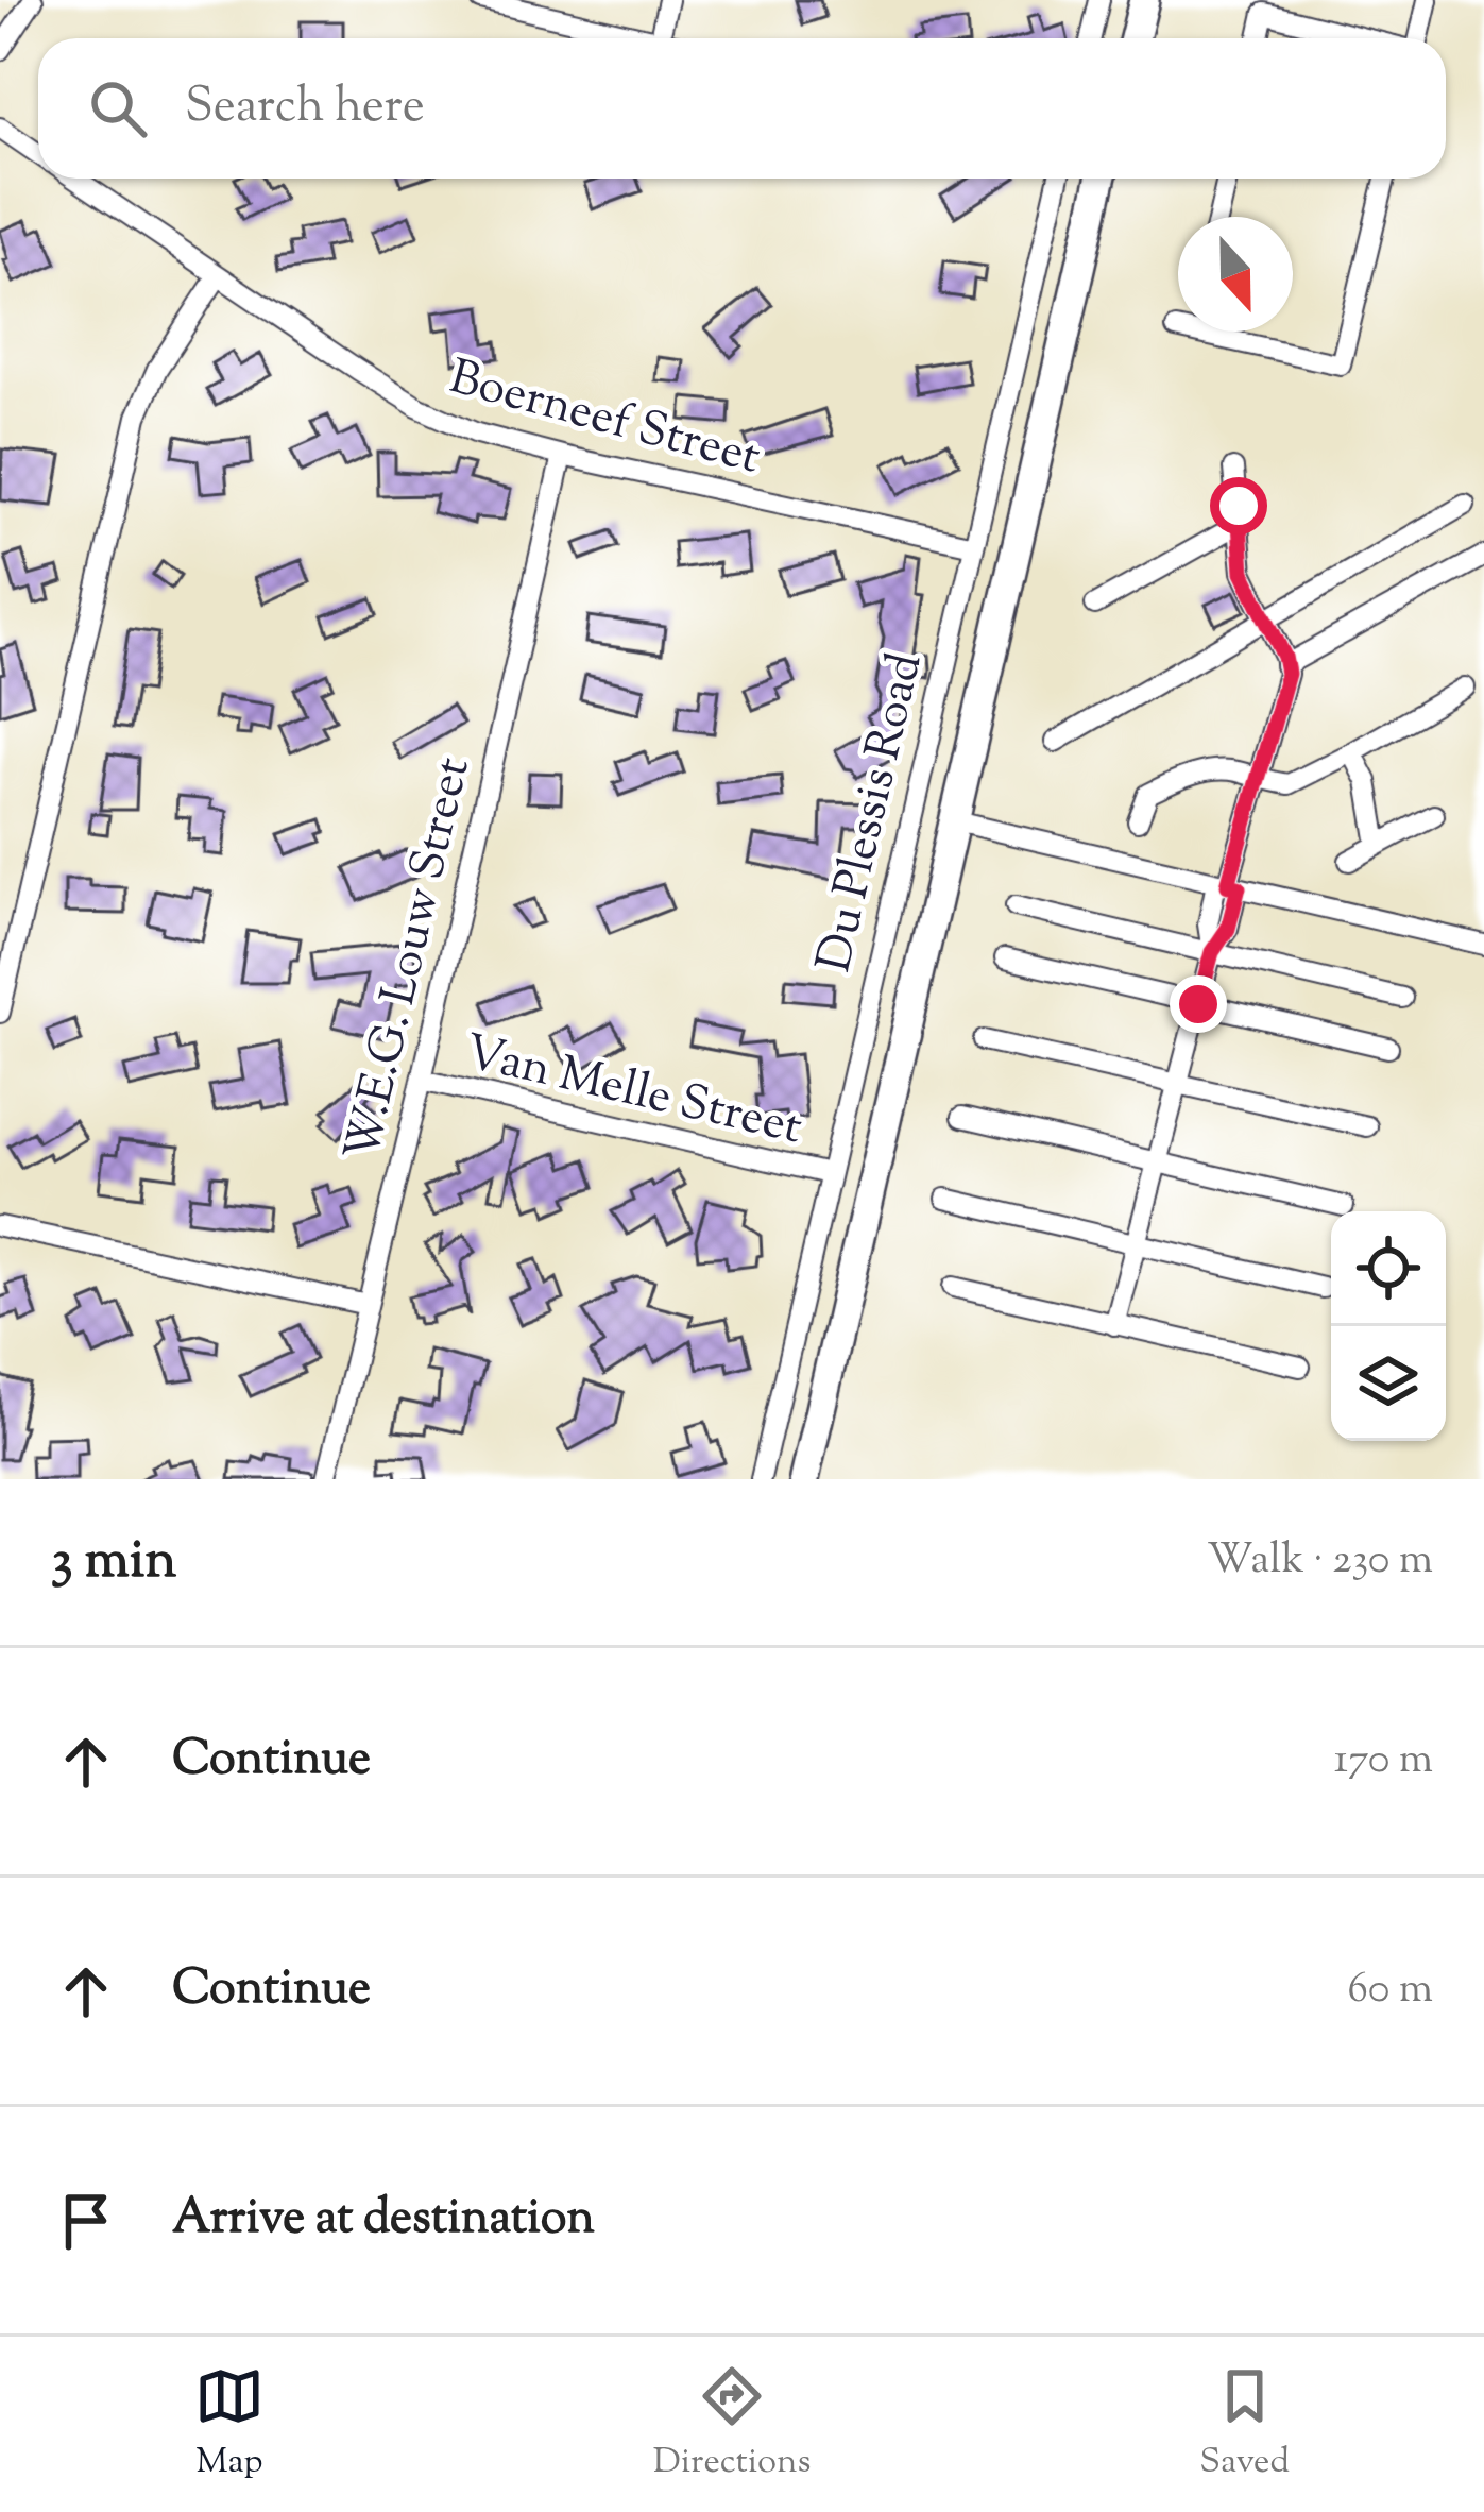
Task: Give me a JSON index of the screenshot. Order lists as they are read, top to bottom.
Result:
{
  "streets": {
    "street": [
      "Boerneef Street",
      "Du Plessis Road",
      "W.E.G. Louw Street",
      "Van Melle Street"
    ]
  },
  "crossings": [
    ["Boerneef Street", "Du Plessis Road"],
    ["Boerneef Street", "W.E.G. Louw Street"],
    ["Du Plessis Road", "Van Melle Street"],
    ["W.E.G. Louw Street", "Van Melle Street"]
  ],
  "north": "bottom",
  "page": {
    "search": "Search here",
    "heading": ["3 min", "Walk · 230 m"],
    "list": [
      ["Continue", "170 m"],
      ["Continue", "60 m"],
      "Arrive at destination"
    ],
    "nav": ["Map", "Directions", "Saved"]
  }
}
